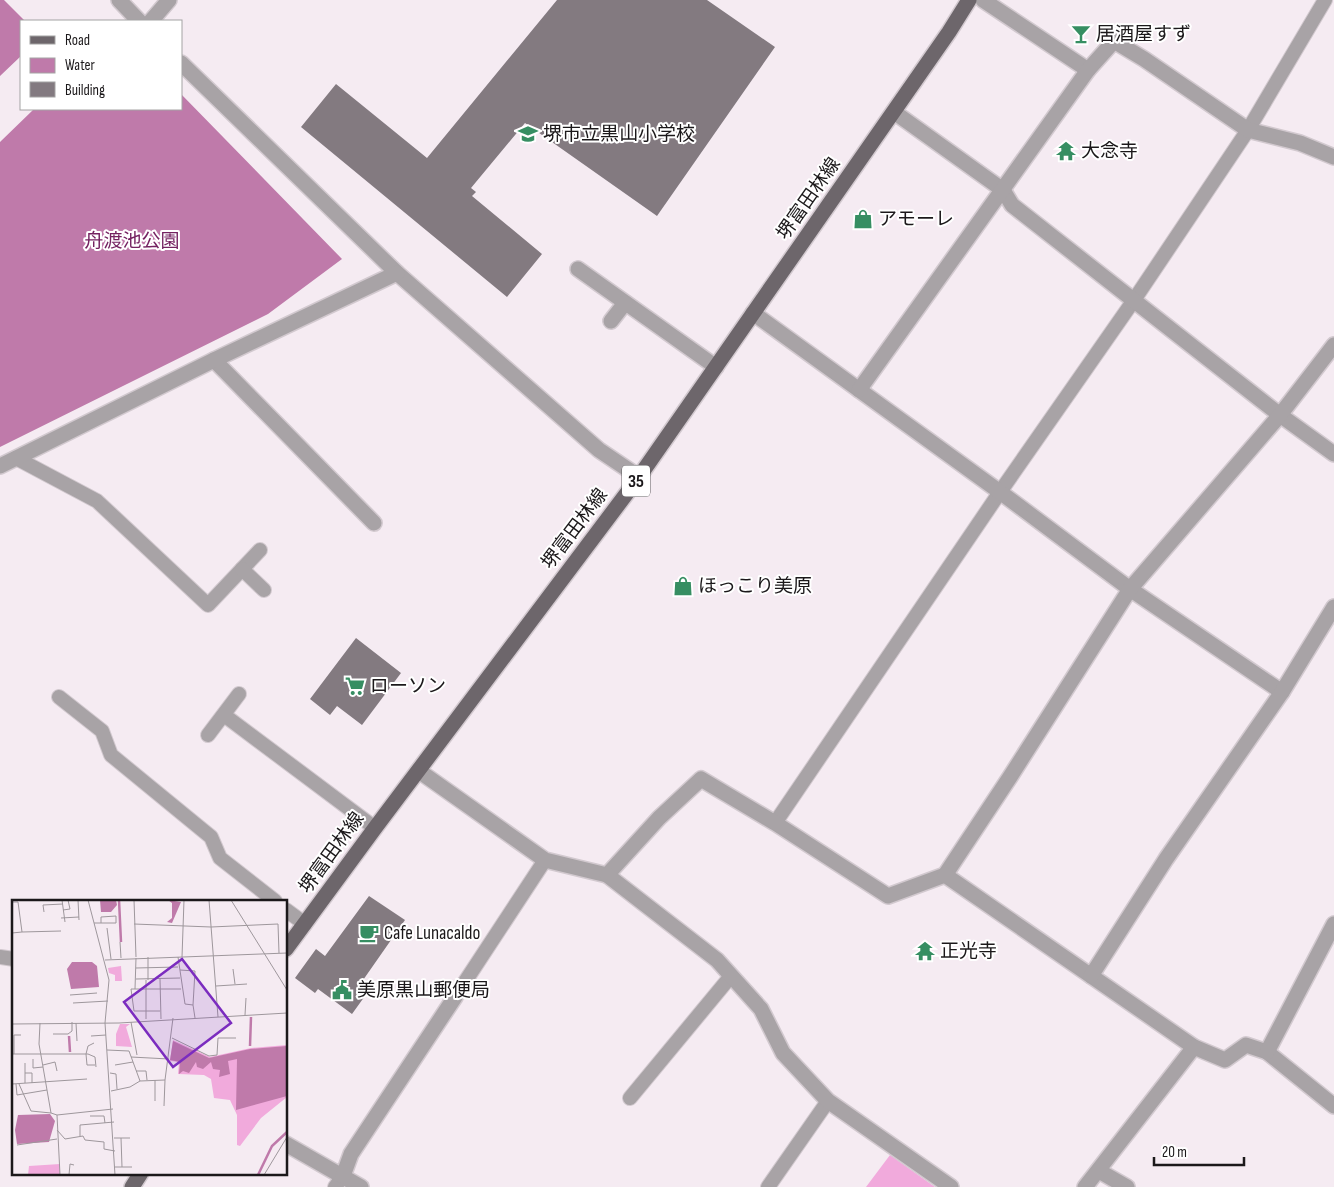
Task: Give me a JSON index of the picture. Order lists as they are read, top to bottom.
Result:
{
  "streets": {
    "main road": ["堺富田林線", "35"]
  },
  "parks": ["舟渡池公園"],
  "places": {
    "bar": ["居酒屋すず"],
    "school or university": ["堺市立黒山小学校"],
    "temple": ["大念寺", "正光寺"],
    "shop": ["アモーレ", "ほっこり美原"],
    "supermarket": ["ローソン"],
    "cafe": ["Cafe Lunacaldo"],
    "public building": ["美原黒山郵便局"]
  },
  "legend": ["Road", "Water", "Building"],
  "scale_bar": "20 m"
}
